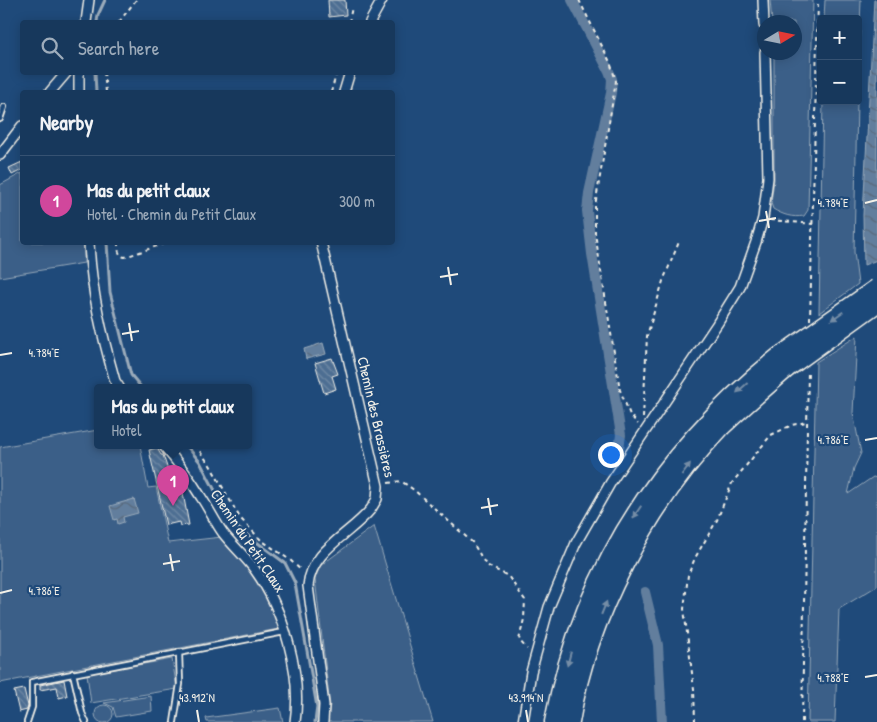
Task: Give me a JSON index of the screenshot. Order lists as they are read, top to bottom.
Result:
{
  "streets": {
    "street": ["Chemin des Brassières", "Chemin du Petit Claux"]
  },
  "north": "right",
  "page": {
    "map_buttons": ["+", "−"],
    "search": "Search here",
    "heading": "Nearby",
    "list": [
      {
        "mark": "1",
        "name": "Mas du petit claux",
        "note": "Hotel · Chemin du Petit Claux",
        "value": "300 m"
      }
    ],
    "popup": ["Mas du petit claux", "Hotel"],
    "pins": "1"
  },
  "coordinates": [
    "4.784°E",
    "4.786°E",
    "4.788°E",
    "43.912°N",
    "43.914°N"
  ]
}
